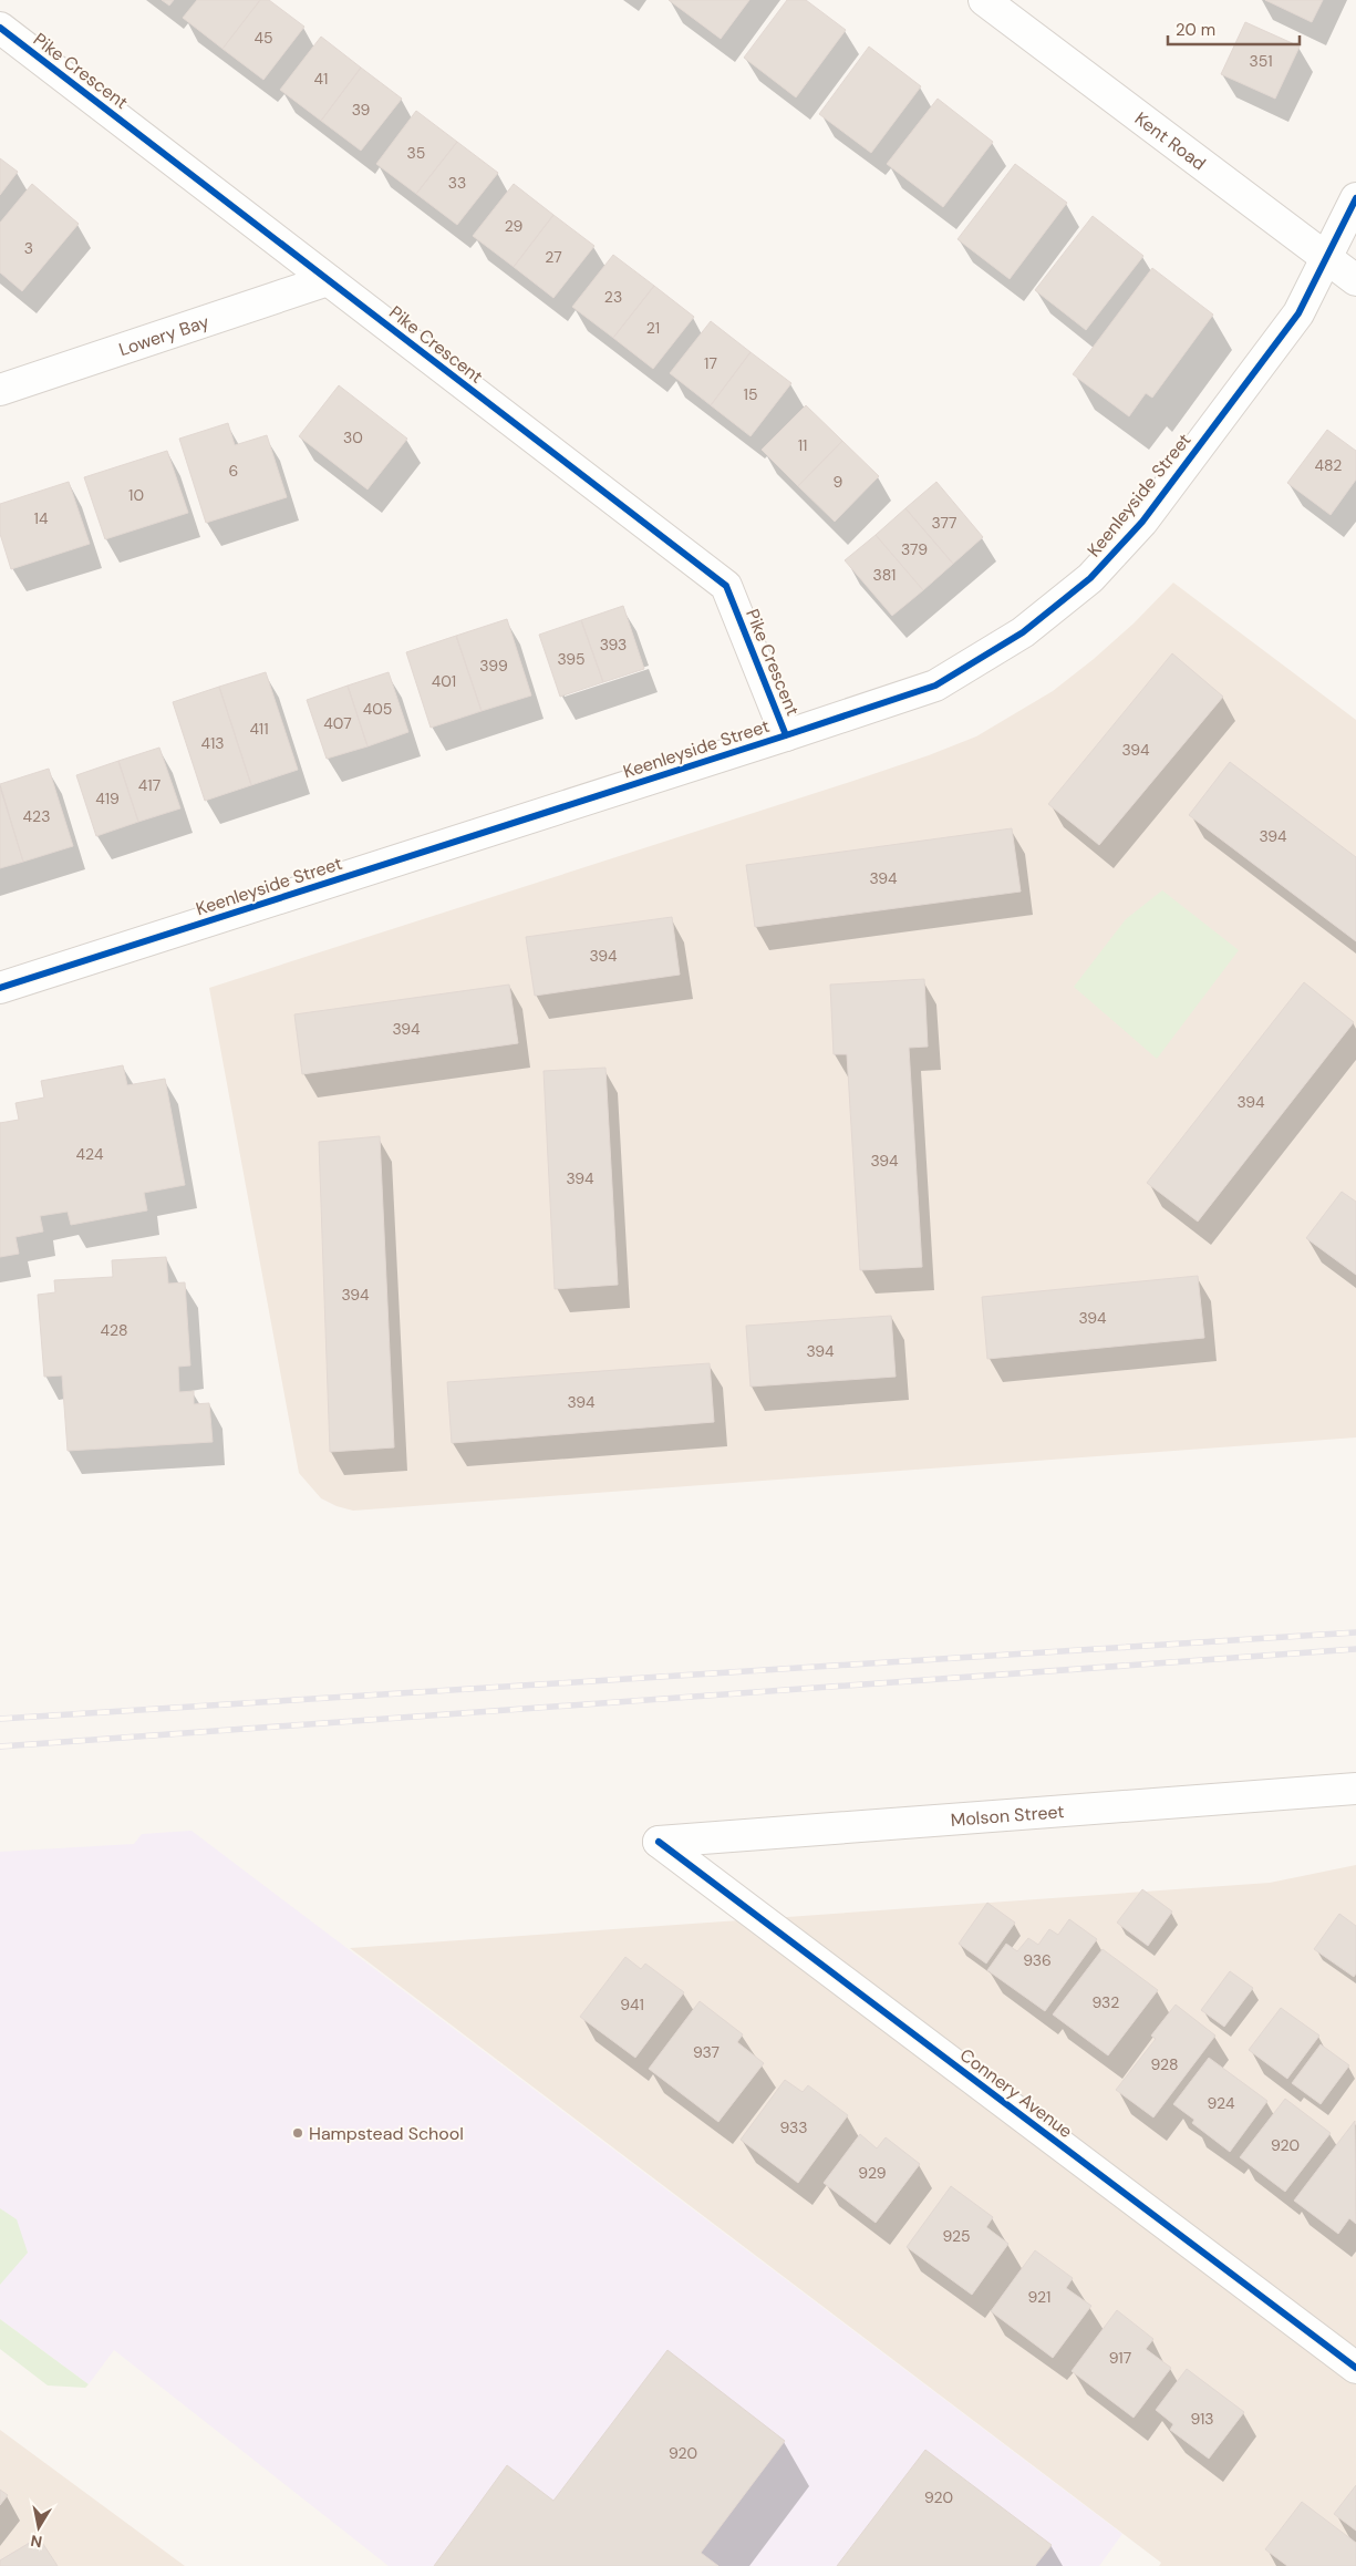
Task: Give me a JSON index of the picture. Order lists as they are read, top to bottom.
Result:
{
  "streets": {
    "street": [
      "Pike Crescent",
      "Kent Road",
      "Lowery Bay",
      "Keenleyside Street",
      "Molson Street",
      "Connery Avenue"
    ]
  },
  "crossings": [
    ["Pike Crescent", "Lowery Bay"],
    ["Pike Crescent", "Keenleyside Street"],
    ["Kent Road", "Keenleyside Street"],
    ["Molson Street", "Connery Avenue"]
  ],
  "places": ["Hampstead School"],
  "house_numbers": [
    "45",
    "351",
    "41",
    "39",
    "35",
    "33",
    "29",
    "3",
    "27",
    "23",
    "21",
    "17",
    "15",
    "30",
    "11",
    "482",
    "6",
    "9",
    "10",
    "14",
    "377",
    "379",
    "381",
    "393",
    "395",
    "399",
    "401",
    "405",
    "407",
    "411",
    "413",
    "394",
    "417",
    "419",
    "423",
    "394",
    "394",
    "394",
    "394",
    "394",
    "424",
    "394",
    "394",
    "394",
    "394",
    "428",
    "394",
    "394",
    "936",
    "932",
    "941",
    "937",
    "928",
    "924",
    "933",
    "920",
    "929",
    "925",
    "921",
    "917",
    "913",
    "920",
    "920"
  ],
  "scale_bar": "20 m",
  "north": "bottom"
}
